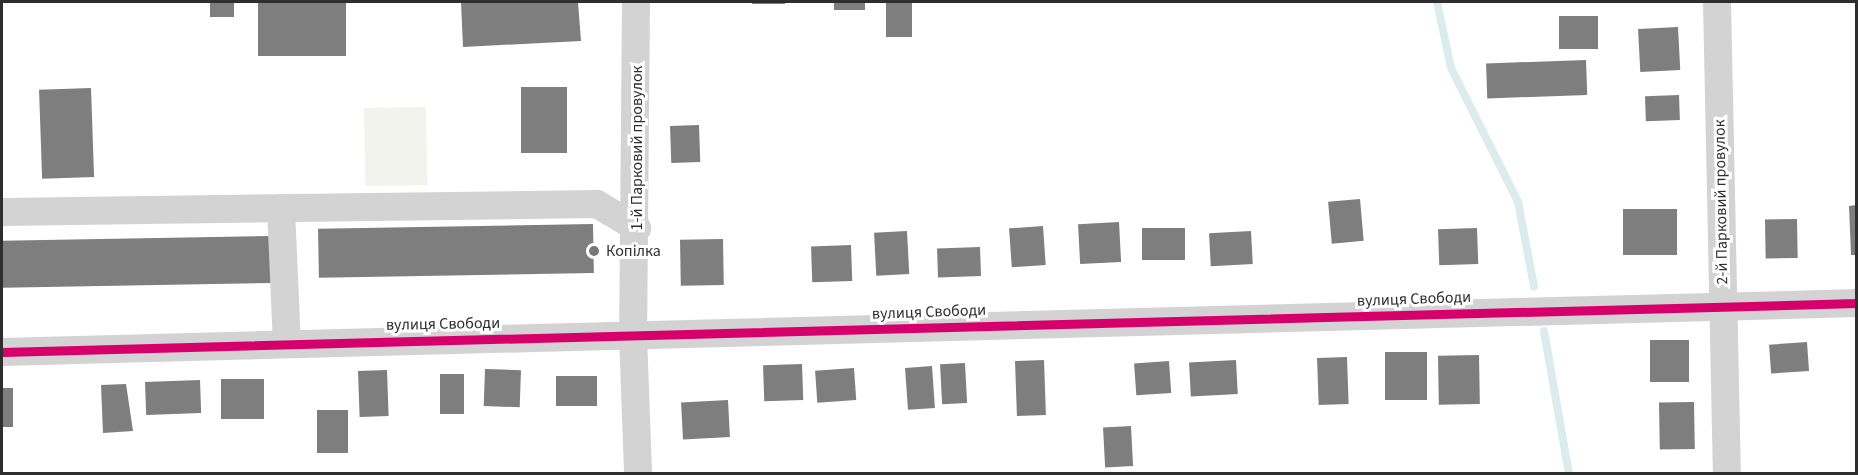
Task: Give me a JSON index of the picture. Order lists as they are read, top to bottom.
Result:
{
  "streets": {
    "street": ["1-й Парковий провулок", "2-й Парковий провулок", "вулиця Свободи"]
  },
  "crossings": [
    ["1-й Парковий провулок", "вулиця Свободи"],
    ["2-й Парковий провулок", "вулиця Свободи"]
  ],
  "places": ["Копілка"]
}
